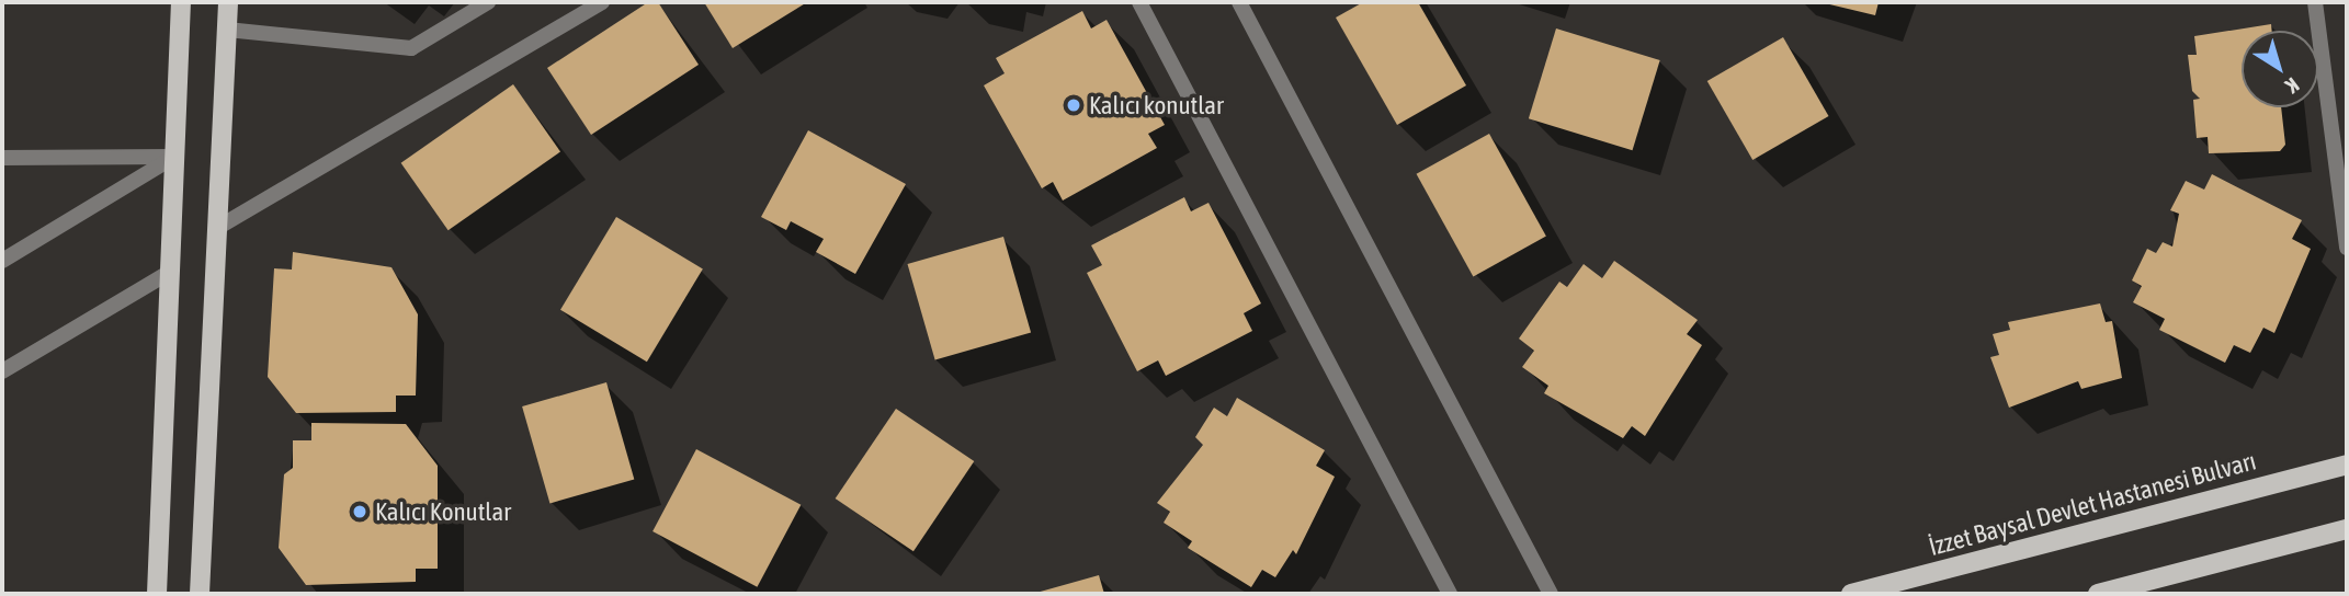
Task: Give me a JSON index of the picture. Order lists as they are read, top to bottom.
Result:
{
  "streets": {
    "main road": ["İzzet Baysal Devlet Hastanesi Bulvarı"]
  },
  "places": ["Kalıcı konutlar", "Kalıcı Konutlar"],
  "north": "bottom right"
}
